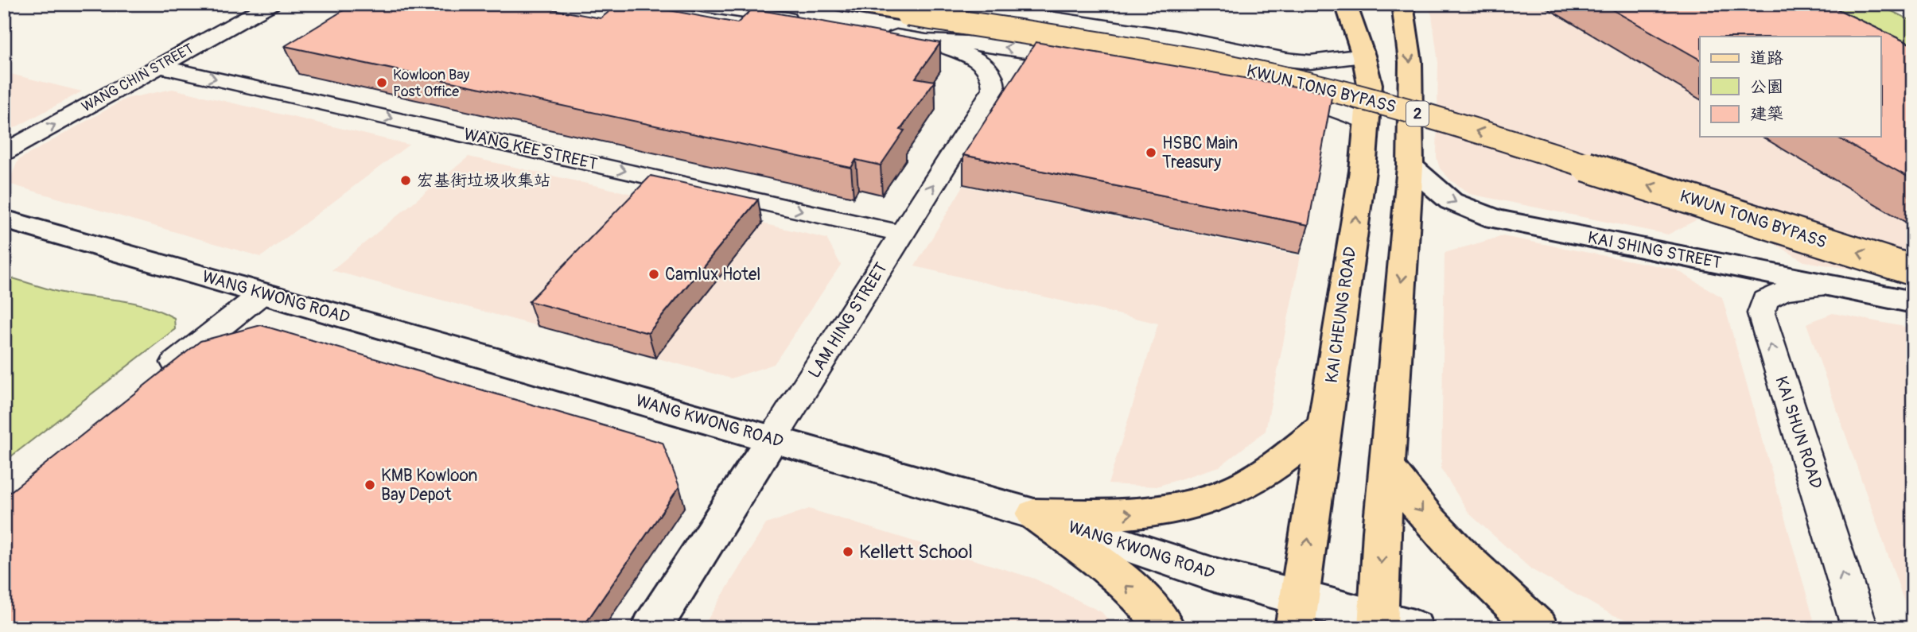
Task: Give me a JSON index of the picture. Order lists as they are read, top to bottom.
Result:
{
  "streets": {
    "main road": [
      "KWUN TONG BYPASS",
      "2",
      "KAI SHING STREET",
      "WANG KWONG ROAD",
      "KAI CHEUNG ROAD",
      "LAM HING STREET"
    ],
    "street": ["WANG CHIN STREET", "WANG KEE STREET", "KAI SHUN ROAD"]
  },
  "crossings": [
    ["WANG CHIN STREET", "WANG KEE STREET"],
    ["WANG KEE STREET", "LAM HING STREET"],
    ["KAI SHING STREET", "KAI SHUN ROAD"],
    ["WANG KWONG ROAD", "KAI CHEUNG ROAD"],
    ["WANG KWONG ROAD", "LAM HING STREET"]
  ],
  "one_way": [
    "WANG CHIN STREET",
    "WANG KEE STREET",
    "KAI SHING STREET",
    "KAI SHUN ROAD"
  ],
  "places": [
    "Kowloon Bay Post Office",
    "HSBC Main Treasury",
    "宏基街垃圾收集站",
    "Camlux Hotel",
    "KMB Kowloon Bay Depot",
    "Kellett School"
  ],
  "legend": ["道路", "公園", "建築"]
}
